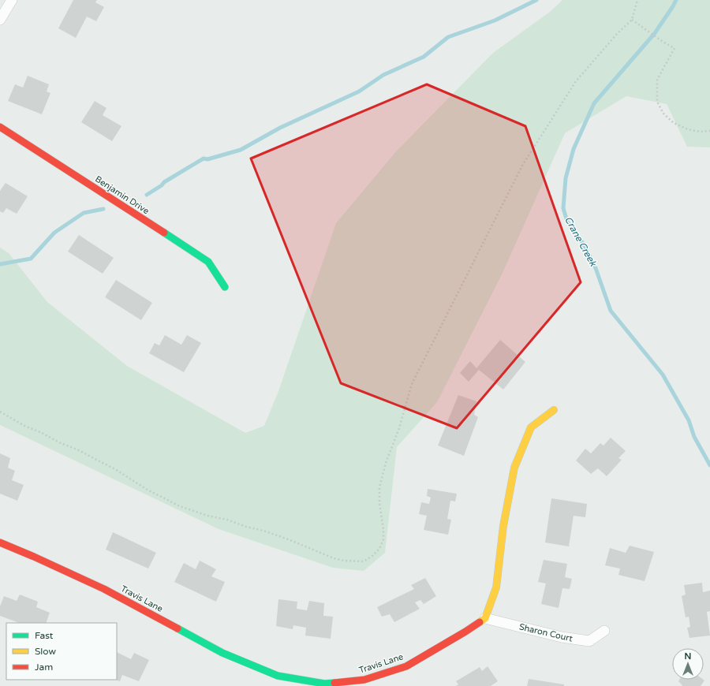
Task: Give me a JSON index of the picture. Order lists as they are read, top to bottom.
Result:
{
  "streets": {
    "street": ["Benjamin Drive", "Travis Lane", "Sharon Court"]
  },
  "crossings": [
    ["Travis Lane", "Sharon Court"]
  ],
  "water": ["Crane Creek"],
  "legend": ["Fast", "Slow", "Jam"],
  "north": "top"
}
